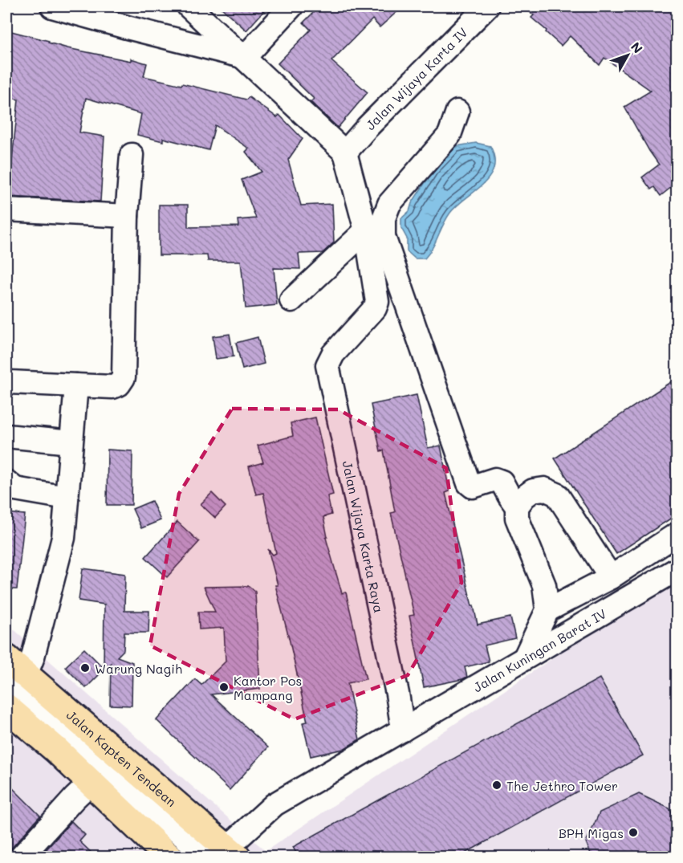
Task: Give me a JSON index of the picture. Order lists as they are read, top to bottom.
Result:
{
  "streets": {
    "main road": ["Jalan Kapten Tendean"],
    "street": ["Jalan Wijaya Karta IV", "Jalan Wijaya Karta Raya", "Jalan Kuningan Barat IV"]
  },
  "crossings": [
    ["Jalan Wijaya Karta IV", "Jalan Wijaya Karta Raya"],
    ["Jalan Wijaya Karta Raya", "Jalan Kuningan Barat IV"]
  ],
  "places": [
    "Warung Nagih",
    "Kantor Pos Mampang",
    "The Jethro Tower",
    "BPH Migas"
  ],
  "north": "top right"
}
